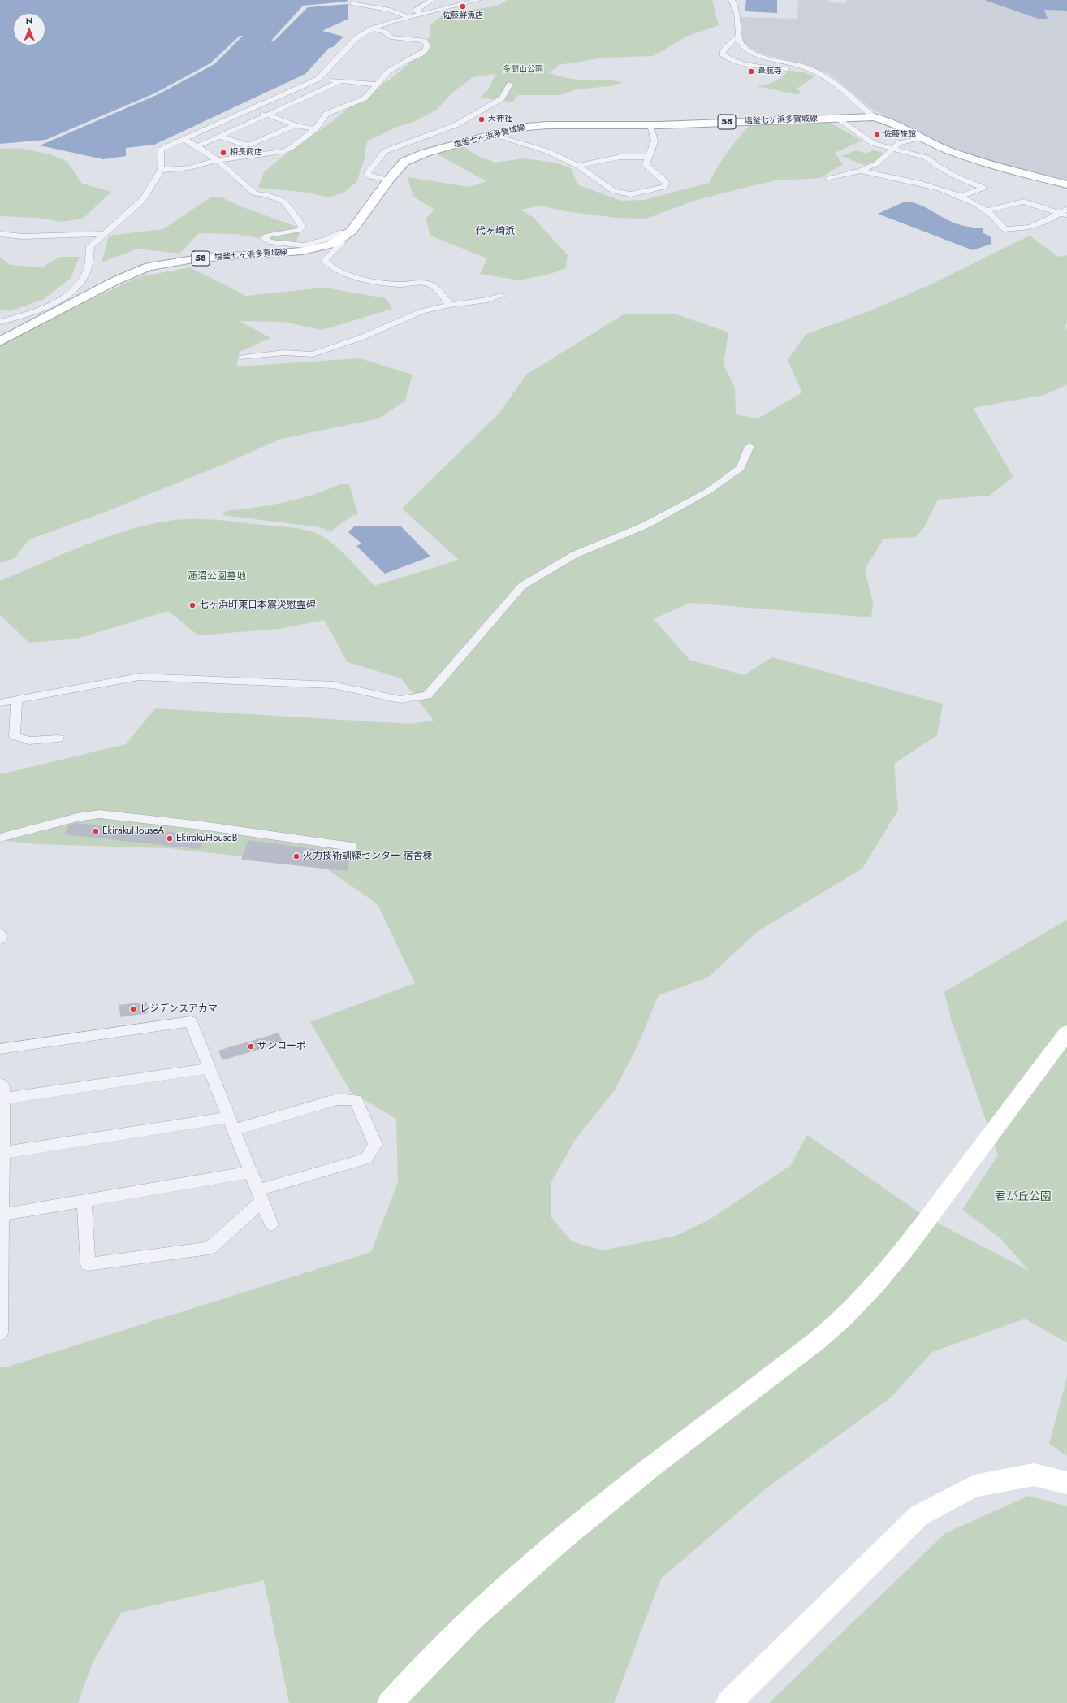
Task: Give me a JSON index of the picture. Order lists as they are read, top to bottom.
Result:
{
  "streets": {
    "main road": ["塩釜七ヶ浜多賀城線", "58"]
  },
  "districts": ["代ヶ崎浜"],
  "parks": ["多聞山公園", "蓮沼公園墓地", "君が丘公園"],
  "places": [
    "佐藤鮮魚店",
    "葦航寺",
    "天神社",
    "佐藤旅館",
    "相長商店",
    "七ヶ浜町東日本震災慰霊碑",
    "EkirakuHouseA",
    "EkirakuHouseB",
    "火力技術訓練センター 宿舎棟",
    "レジデンスアカマ",
    "サンコーポ"
  ],
  "north": "top"
}
